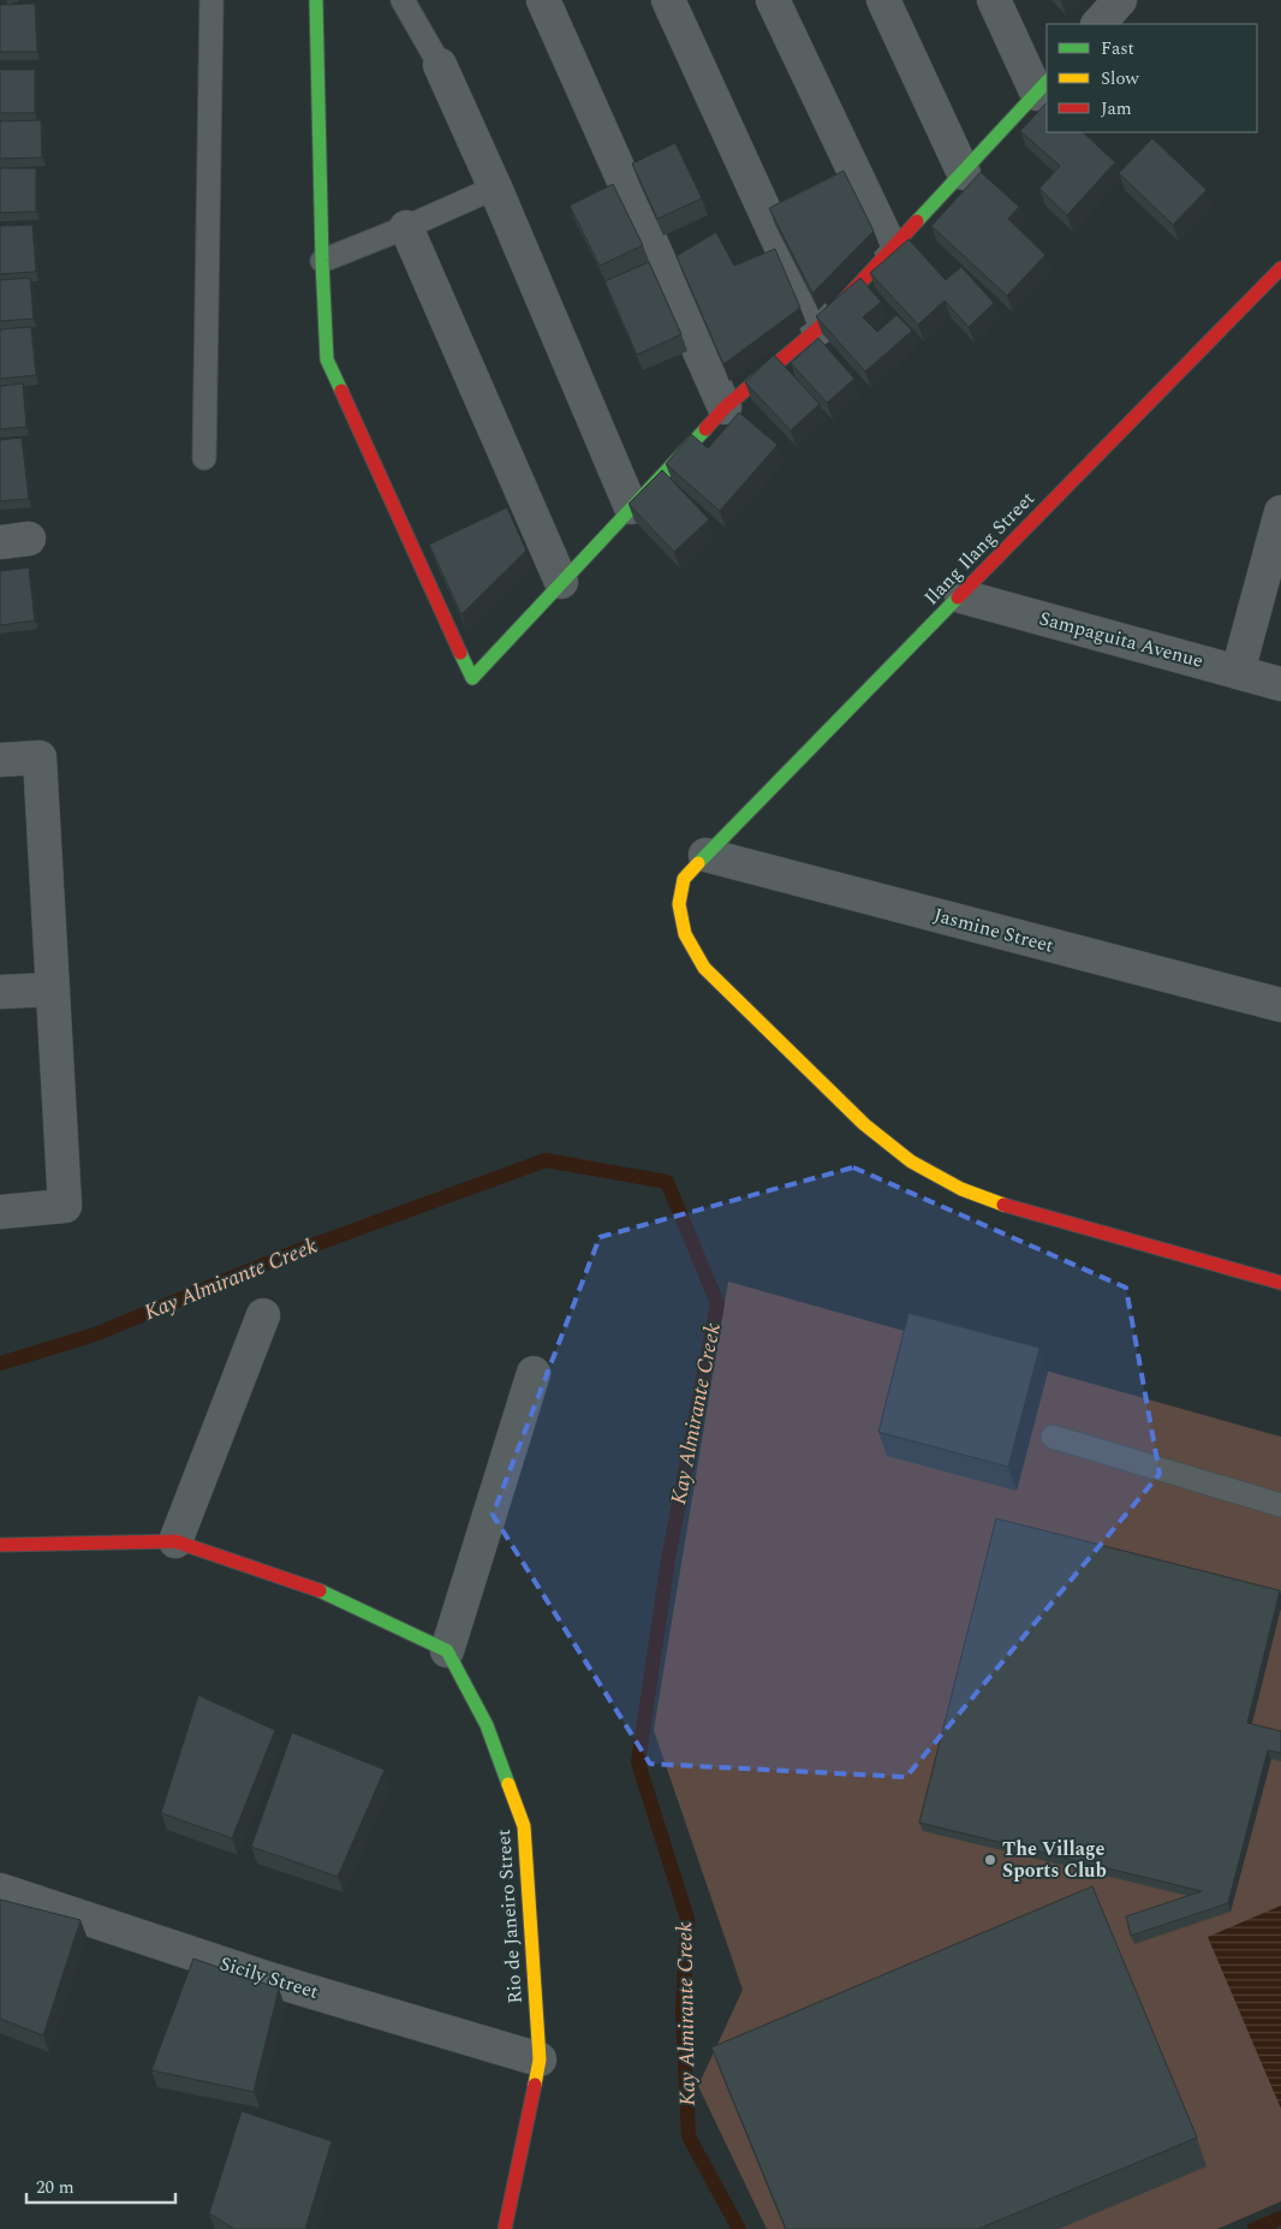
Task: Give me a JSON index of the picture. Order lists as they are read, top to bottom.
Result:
{
  "streets": {
    "street": [
      "Ilang Ilang Street",
      "Sampaguita Avenue",
      "Jasmine Street",
      "Rio de Janeiro Street",
      "Sicily Street"
    ]
  },
  "crossings": [
    ["Ilang Ilang Street", "Sampaguita Avenue"],
    ["Ilang Ilang Street", "Jasmine Street"],
    ["Rio de Janeiro Street", "Sicily Street"]
  ],
  "water": ["Kay Almirante Creek"],
  "places": ["The Village Sports Club"],
  "legend": ["Fast", "Slow", "Jam"],
  "scale_bar": "20 m"
}
